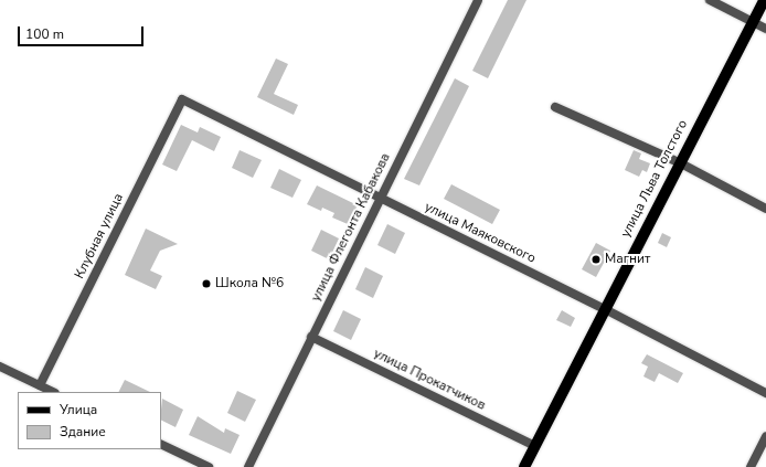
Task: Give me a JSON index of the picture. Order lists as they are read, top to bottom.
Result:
{
  "streets": {
    "main road": ["улица Льва Толстого"],
    "street": [
      "улица Флегонта Кабакова",
      "улица Маяковского",
      "Клубная улица",
      "улица Прокатчиков"
    ]
  },
  "crossings": [
    ["улица Льва Толстого", "улица Маяковского"],
    ["улица Льва Толстого", "улица Прокатчиков"],
    ["улица Флегонта Кабакова", "улица Маяковского"],
    ["улица Флегонта Кабакова", "улица Прокатчиков"],
    ["улица Маяковского", "Клубная улица"]
  ],
  "places": ["Магнит", "Школа №6"],
  "legend": ["Улица", "Здание"],
  "scale_bar": "100 m"
}
